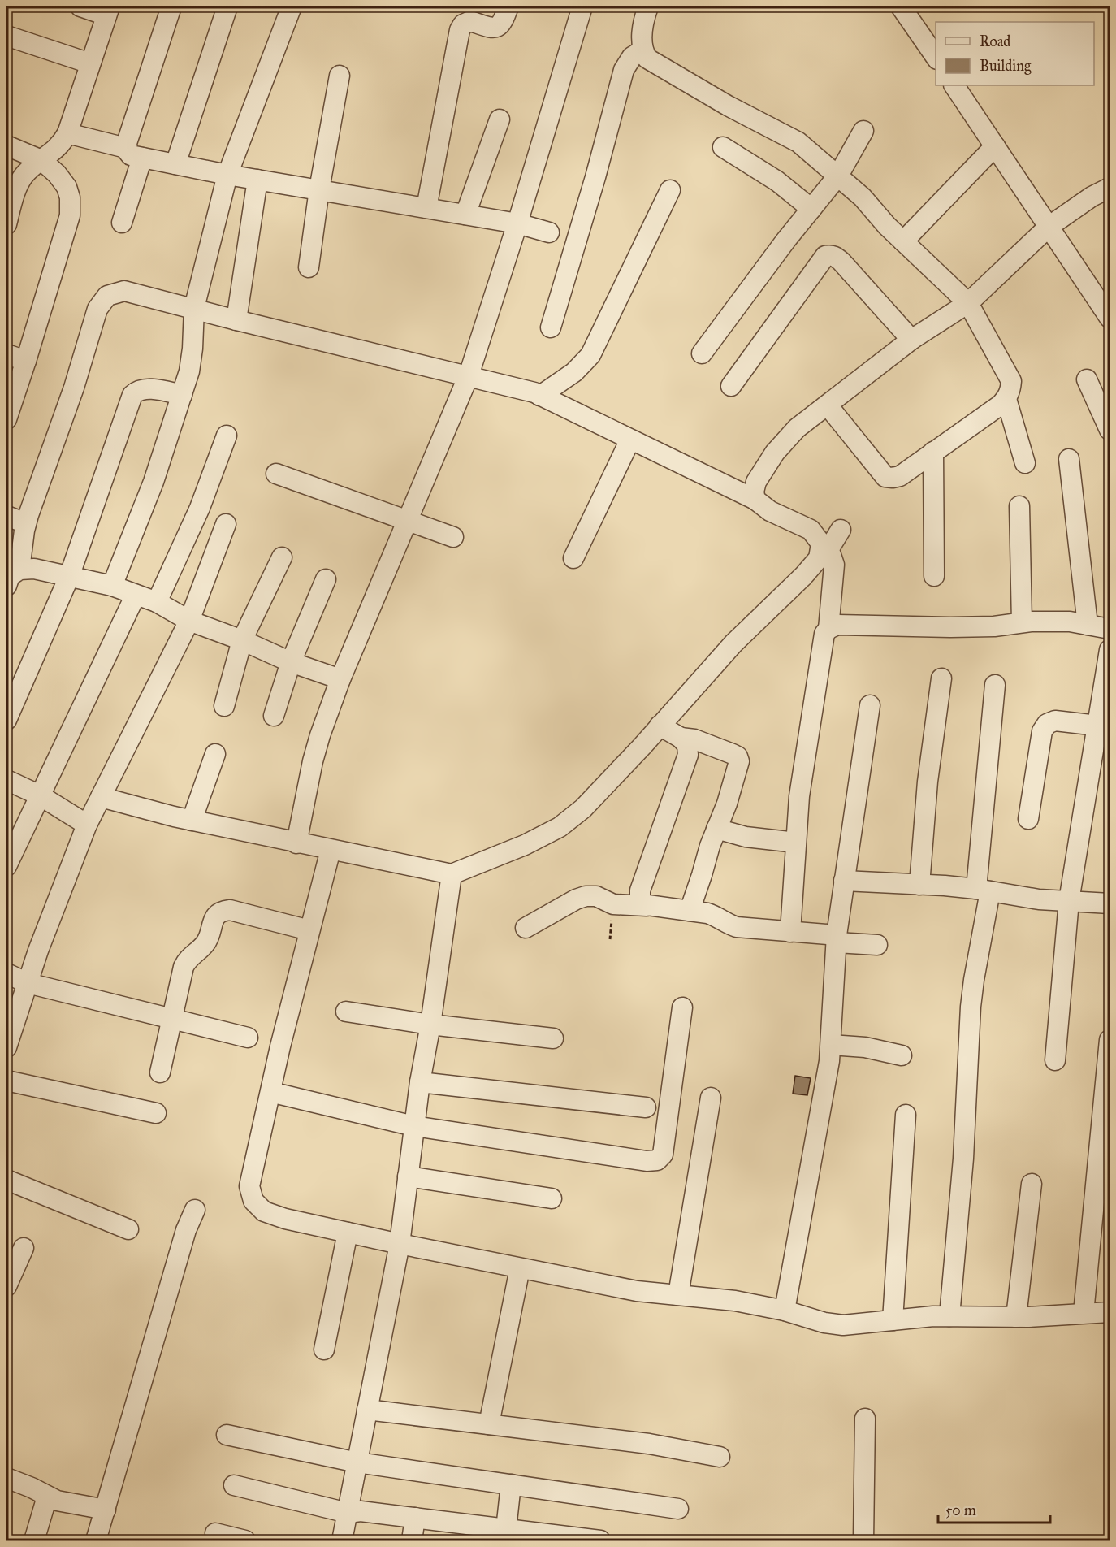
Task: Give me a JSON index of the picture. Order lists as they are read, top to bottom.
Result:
{
  "legend": ["Road", "Building"],
  "scale_bar": "50 m"
}
